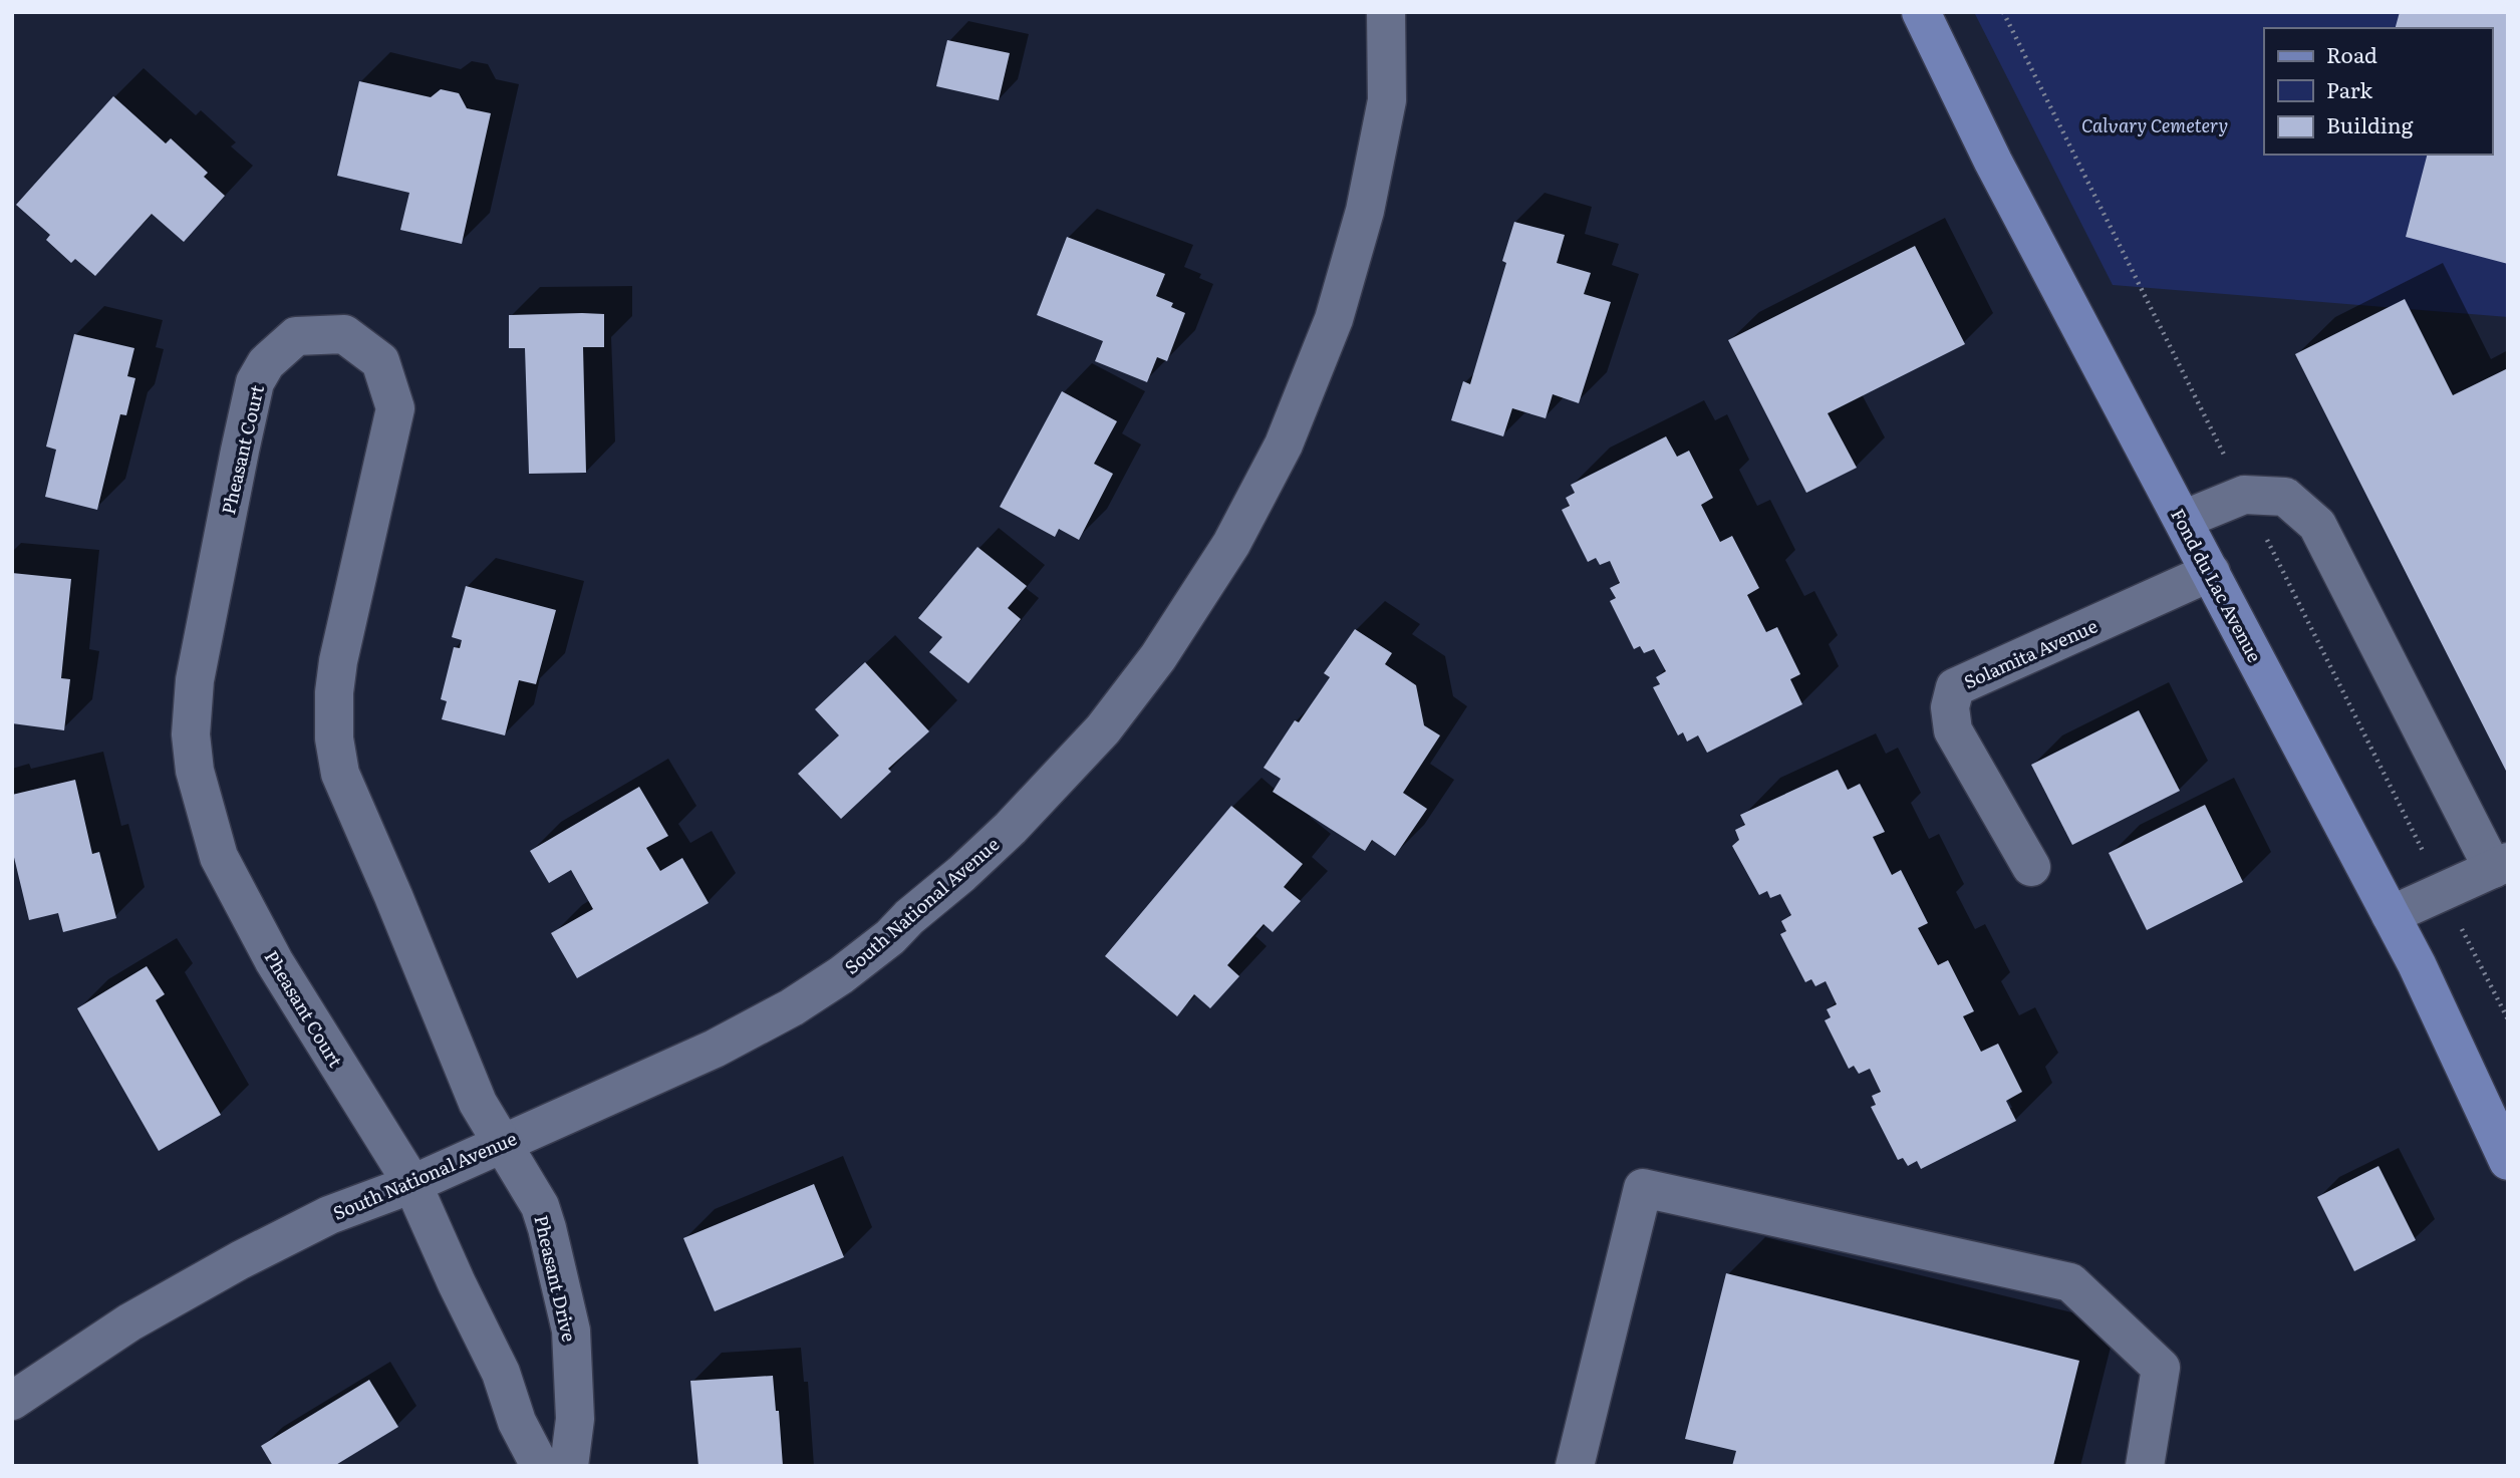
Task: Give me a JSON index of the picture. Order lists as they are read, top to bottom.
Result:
{
  "streets": {
    "main road": ["Fond du Lac Avenue"],
    "street": [
      "Pheasant Court",
      "Solamita Avenue",
      "South National Avenue",
      "Pheasant Drive"
    ]
  },
  "crossings": [
    ["Pheasant Court", "South National Avenue"],
    ["Pheasant Court", "Pheasant Drive"],
    ["Fond du Lac Avenue", "Solamita Avenue"],
    ["South National Avenue", "Pheasant Drive"]
  ],
  "parks": ["Calvary Cemetery"],
  "legend": ["Road", "Park", "Building"]
}
